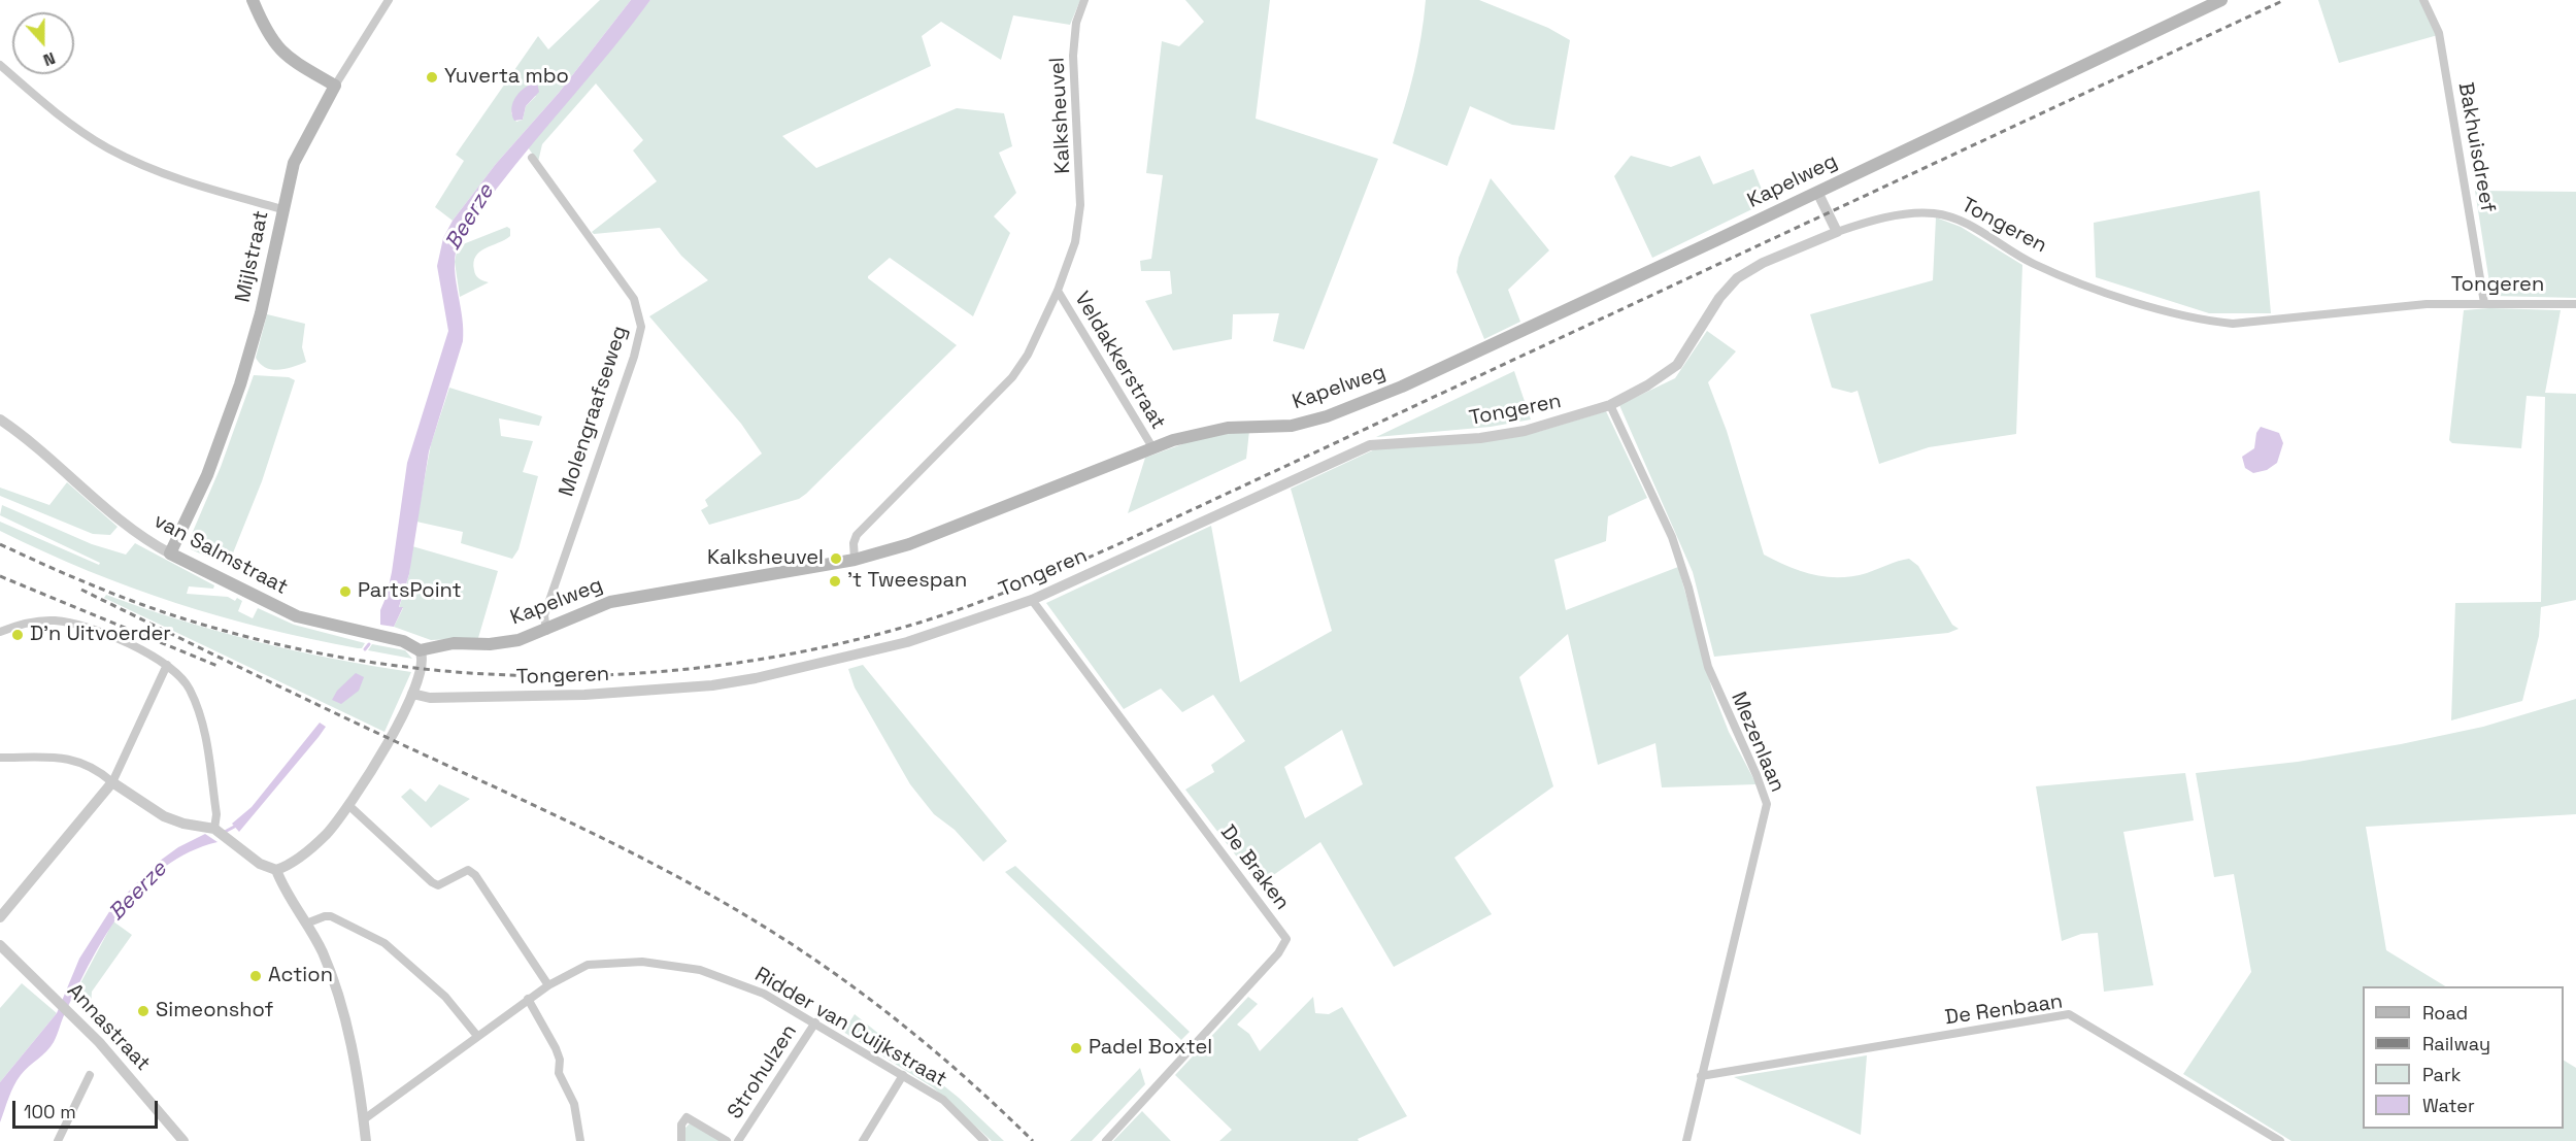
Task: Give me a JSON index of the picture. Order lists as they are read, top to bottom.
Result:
{
  "streets": {
    "main road": ["Kapelweg", "Mijlstraat", "van Salmstraat"],
    "street": [
      "Kalksheuvel",
      "Bakhuisdreef",
      "Tongeren",
      "Veldakkerstraat",
      "Molengraafseweg",
      "Mezenlaan",
      "De Braken",
      "De Renbaan",
      "Annastraat",
      "Ridder van Cuijkstraat",
      "Strohulzen"
    ]
  },
  "crossings": [
    ["Kalksheuvel", "Kapelweg"],
    ["Kalksheuvel", "Veldakkerstraat"],
    ["Bakhuisdreef", "Tongeren"],
    ["Kapelweg", "Veldakkerstraat"],
    ["Kapelweg", "Molengraafseweg"],
    ["Kapelweg", "van Salmstraat"],
    ["Tongeren", "Mezenlaan"],
    ["Tongeren", "De Braken"],
    ["Mijlstraat", "van Salmstraat"],
    ["Mezenlaan", "De Renbaan"],
    ["Ridder van Cuijkstraat", "Strohulzen"]
  ],
  "water": ["Beerze"],
  "places": [
    "Yuverta mbo",
    "Kalksheuvel",
    "'t Tweespan",
    "PartsPoint",
    "D'n Uitvoerder",
    "Action",
    "Simeonshof",
    "Padel Boxtel"
  ],
  "legend": [
    "Road",
    "Railway",
    "Park",
    "Water"
  ],
  "scale_bar": "100 m",
  "north": "bottom"
}
